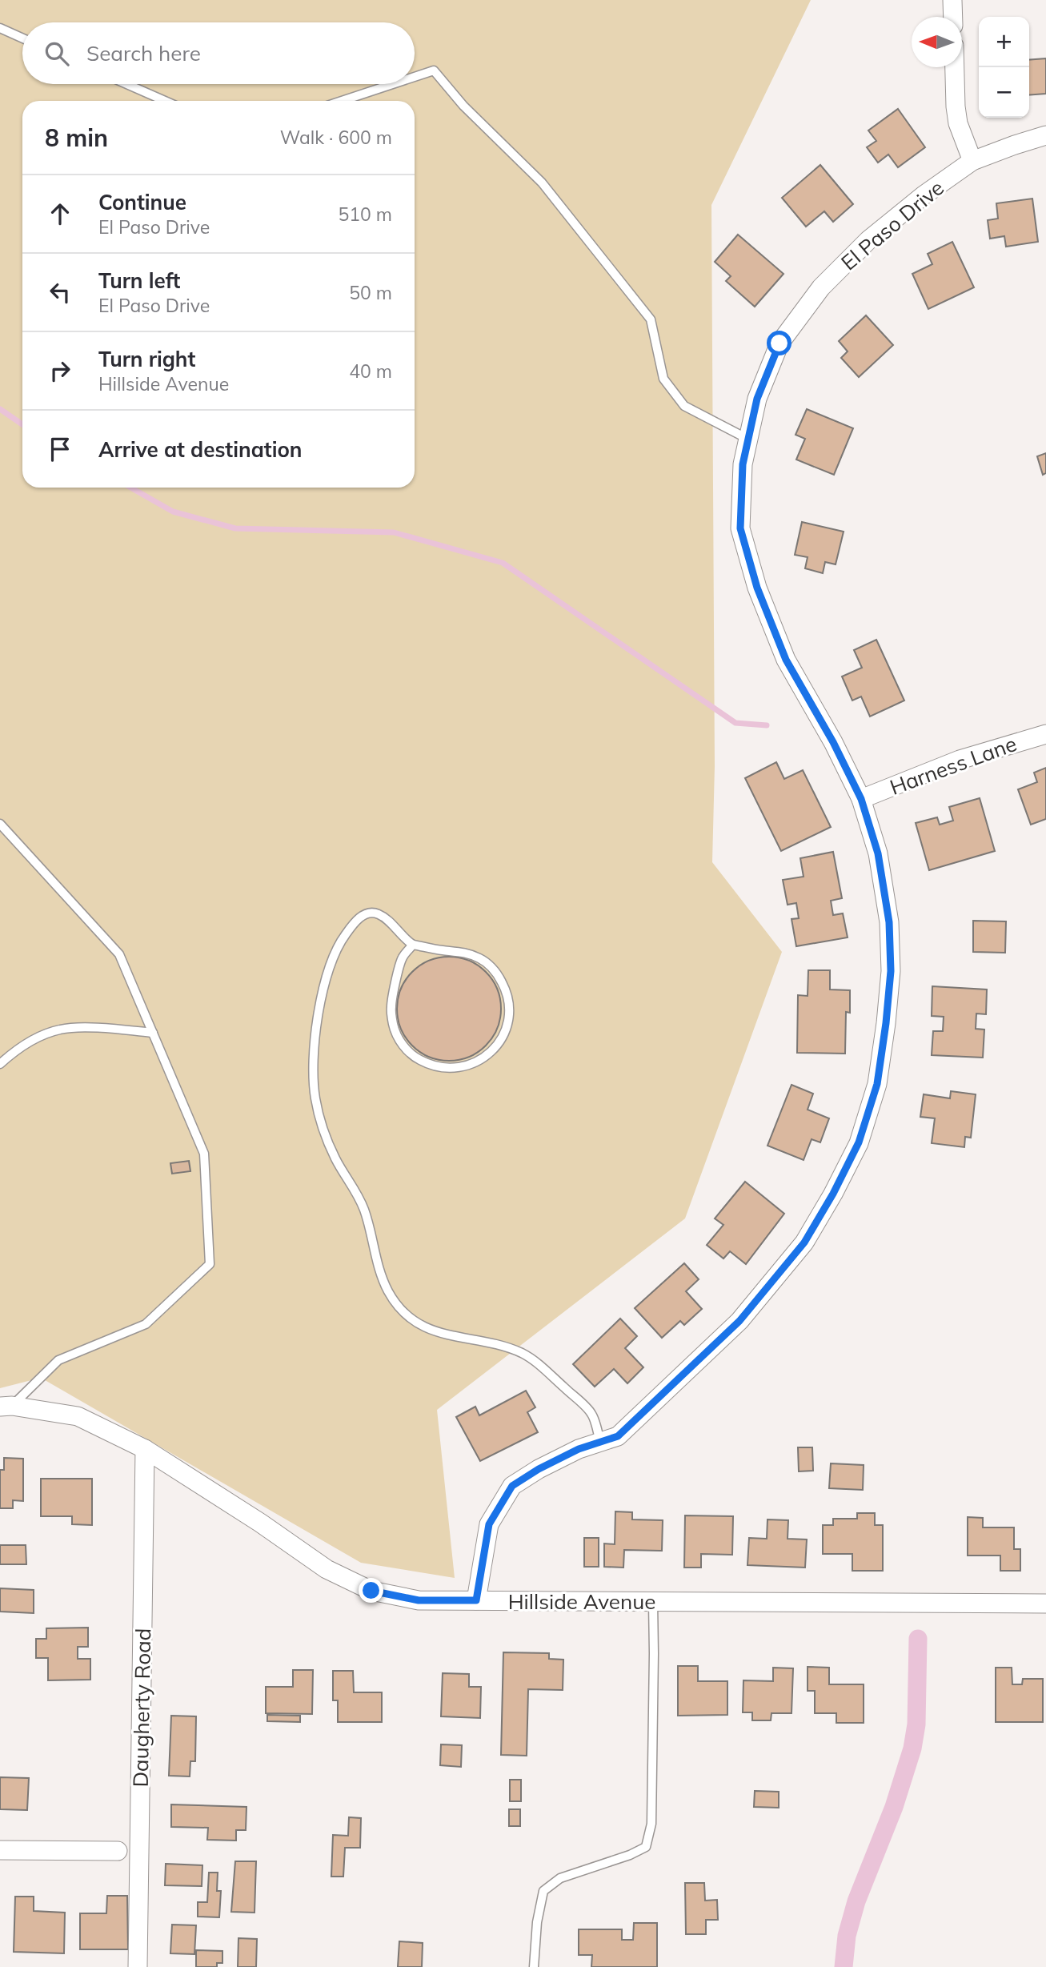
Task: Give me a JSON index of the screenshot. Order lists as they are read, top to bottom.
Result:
{
  "streets": {
    "street": [
      "El Paso Drive",
      "Harness Lane",
      "Hillside Avenue",
      "Daugherty Road"
    ]
  },
  "crossings": [
    ["El Paso Drive", "Harness Lane"],
    ["El Paso Drive", "Hillside Avenue"],
    ["Hillside Avenue", "Daugherty Road"]
  ],
  "north": "left",
  "page": {
    "map_buttons": ["+", "−"],
    "search": "Search here",
    "heading": ["8 min", "Walk · 600 m"],
    "list": [
      ["Continue", "El Paso Drive", "510 m"],
      ["Turn left", "El Paso Drive", "50 m"],
      ["Turn right", "Hillside Avenue", "40 m"],
      "Arrive at destination"
    ]
  }
}
